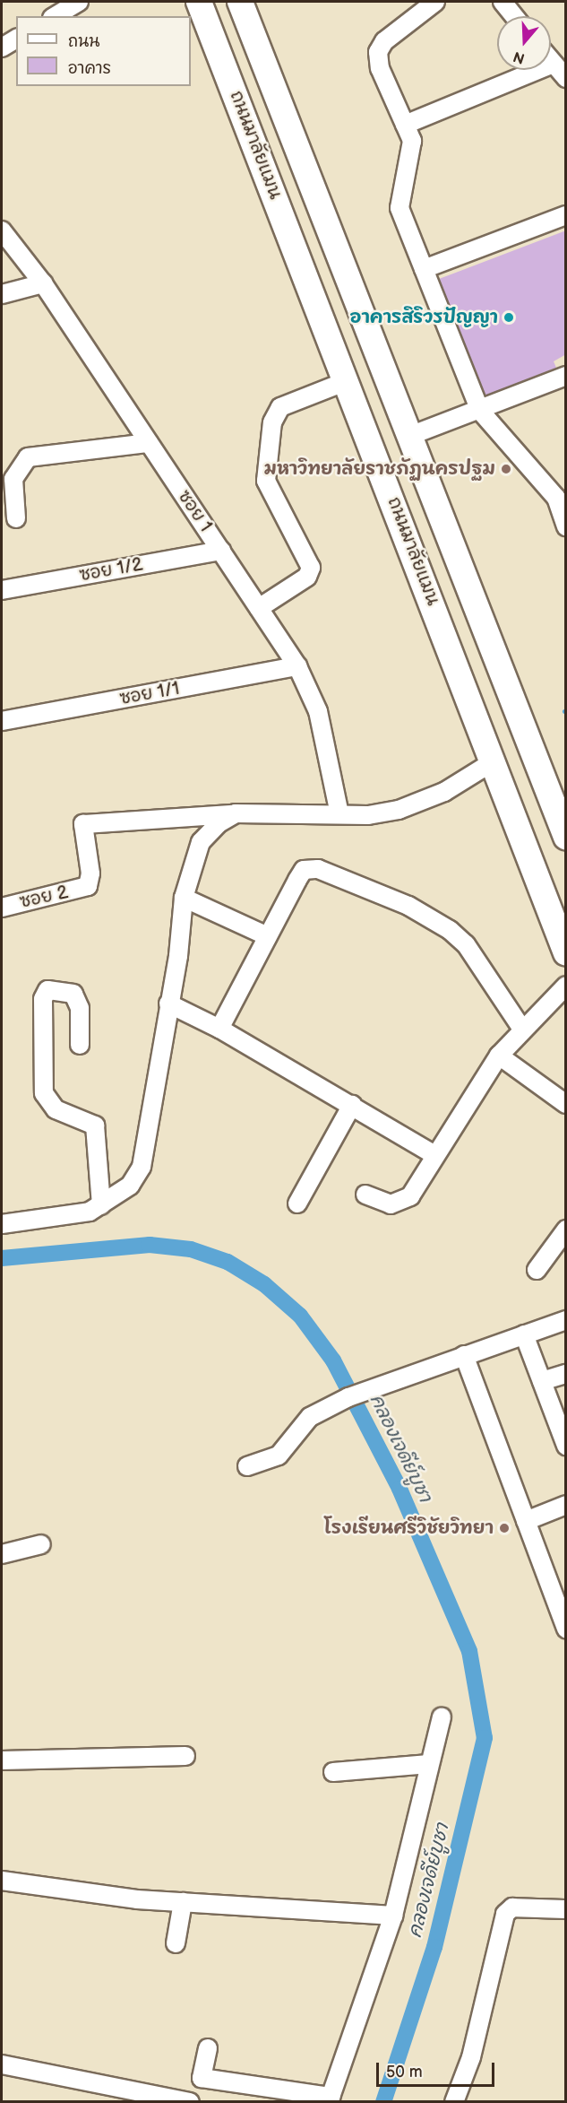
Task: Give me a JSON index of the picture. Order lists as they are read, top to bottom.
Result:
{
  "streets": {
    "highway": ["ถนนมาลัยแมน"],
    "street": [
      "ซอย 1",
      "ซอย 1/2",
      "ซอย 1/1",
      "ซอย 2"
    ]
  },
  "crossings": [
    ["ซอย 1", "ซอย 1/2"],
    ["ซอย 1", "ซอย 1/1"]
  ],
  "water": ["คลองเจดีย์บูชา"],
  "places": ["อาคารสิริวรปัญญา", "มหาวิทยาลัยราชภัฏนครปฐม", "โรงเรียนศรีวิชัยวิทยา"],
  "legend": ["ถนน", "อาคาร"],
  "scale_bar": "50 m",
  "north": "bottom"
}
